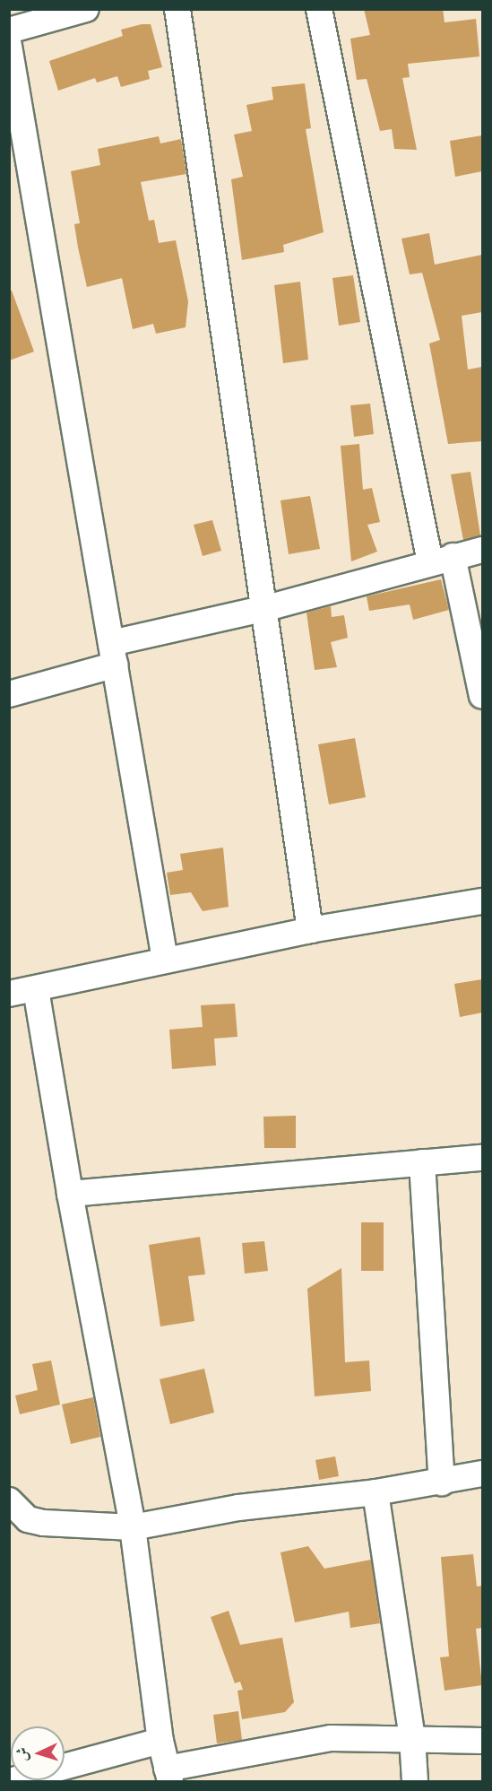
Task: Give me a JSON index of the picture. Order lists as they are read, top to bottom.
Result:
{
  "north": "left"
}
